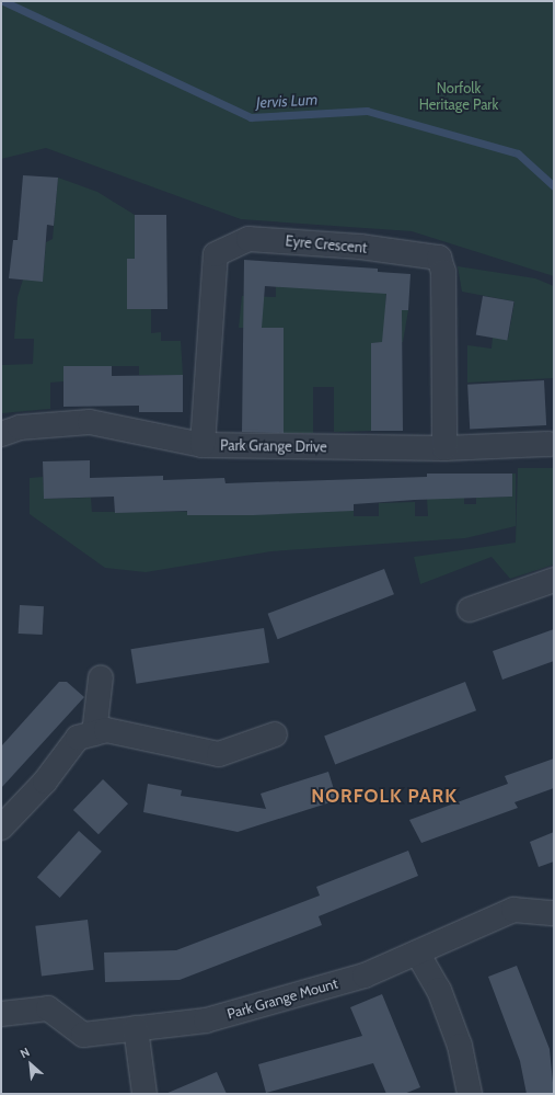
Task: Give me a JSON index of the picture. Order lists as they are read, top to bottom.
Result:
{
  "streets": {
    "street": ["Eyre Crescent", "Park Grange Drive", "Park Grange Mount"]
  },
  "crossings": [
    ["Eyre Crescent", "Park Grange Drive"]
  ],
  "districts": ["NORFOLK PARK"],
  "water": ["Jervis Lum"],
  "parks": ["Norfolk Heritage Park"],
  "north": "top left"
}
